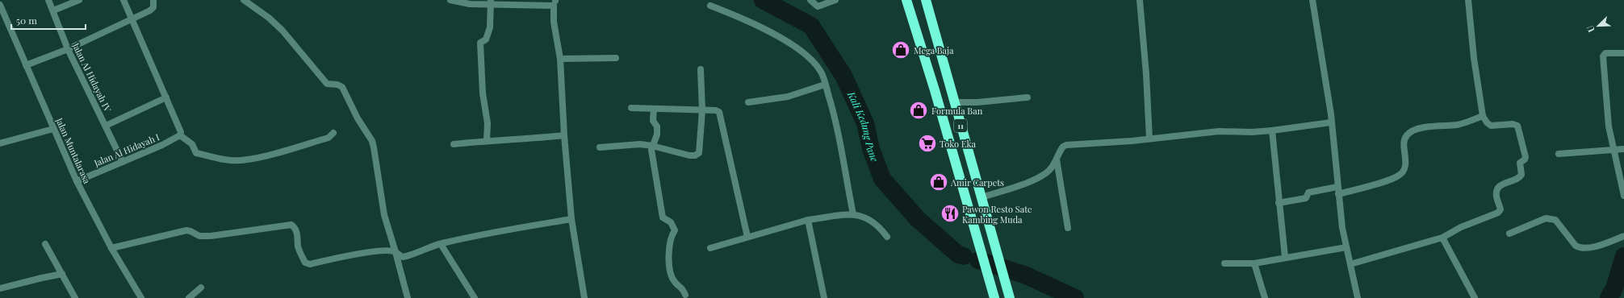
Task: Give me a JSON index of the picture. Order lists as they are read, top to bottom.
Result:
{
  "streets": {
    "highway": ["11"],
    "street": ["Jalan Al Hidayah IV", "Jalan Al Hidayah I", "Jalan Muntalarasa"]
  },
  "crossings": [
    ["Jalan Al Hidayah IV", "Jalan Al Hidayah I"],
    ["Jalan Al Hidayah I", "Jalan Muntalarasa"]
  ],
  "water": ["Kali Kedung Pane"],
  "places": {
    "shop": ["Mega Baja", "Formula Ban", "Amir Carpets"],
    "supermarket": ["Toko Eka"],
    "restaurant": ["Pawon Resto Sate Kambing Muda"]
  },
  "scale_bar": "50 m",
  "north": "bottom left"
}
